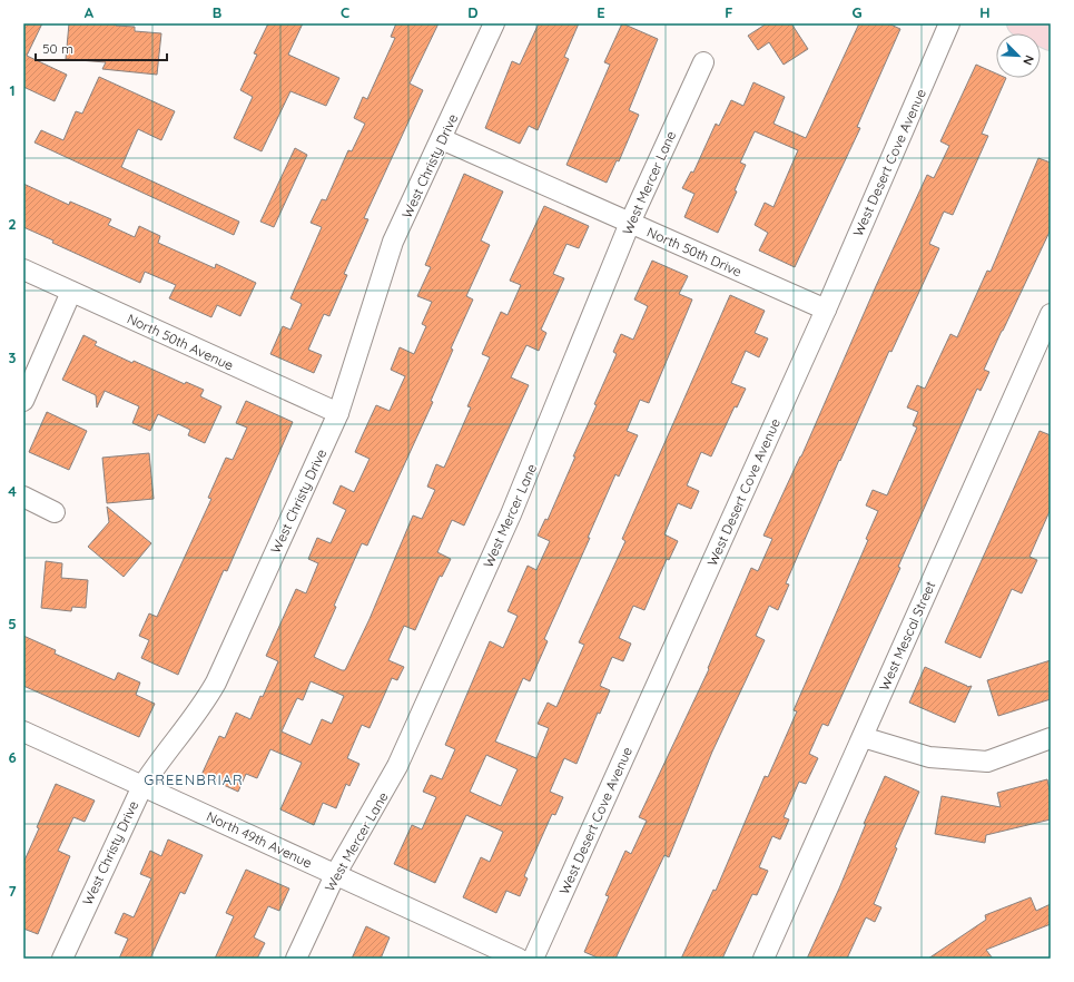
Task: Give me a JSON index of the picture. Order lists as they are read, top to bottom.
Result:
{
  "streets": {
    "street": [
      "West Desert Cove Avenue",
      "West Christy Drive",
      "West Mercer Lane",
      "North 50th Drive",
      "North 50th Avenue",
      "West Mescal Street",
      "North 49th Avenue"
    ]
  },
  "crossings": [
    ["West Desert Cove Avenue", "North 50th Drive"],
    ["West Christy Drive", "North 50th Drive"],
    ["West Christy Drive", "North 50th Avenue"],
    ["West Christy Drive", "North 49th Avenue"],
    ["West Mercer Lane", "North 50th Drive"],
    ["West Mercer Lane", "North 49th Avenue"]
  ],
  "districts": ["GREENBRIAR"],
  "scale_bar": "50 m",
  "north": "bottom right",
  "grid": {
    "columns": [
      "A",
      "B",
      "C",
      "D",
      "E",
      "F",
      "G",
      "H"
    ],
    "rows": [
      "1",
      "2",
      "3",
      "4",
      "5",
      "6",
      "7"
    ]
  }
}
